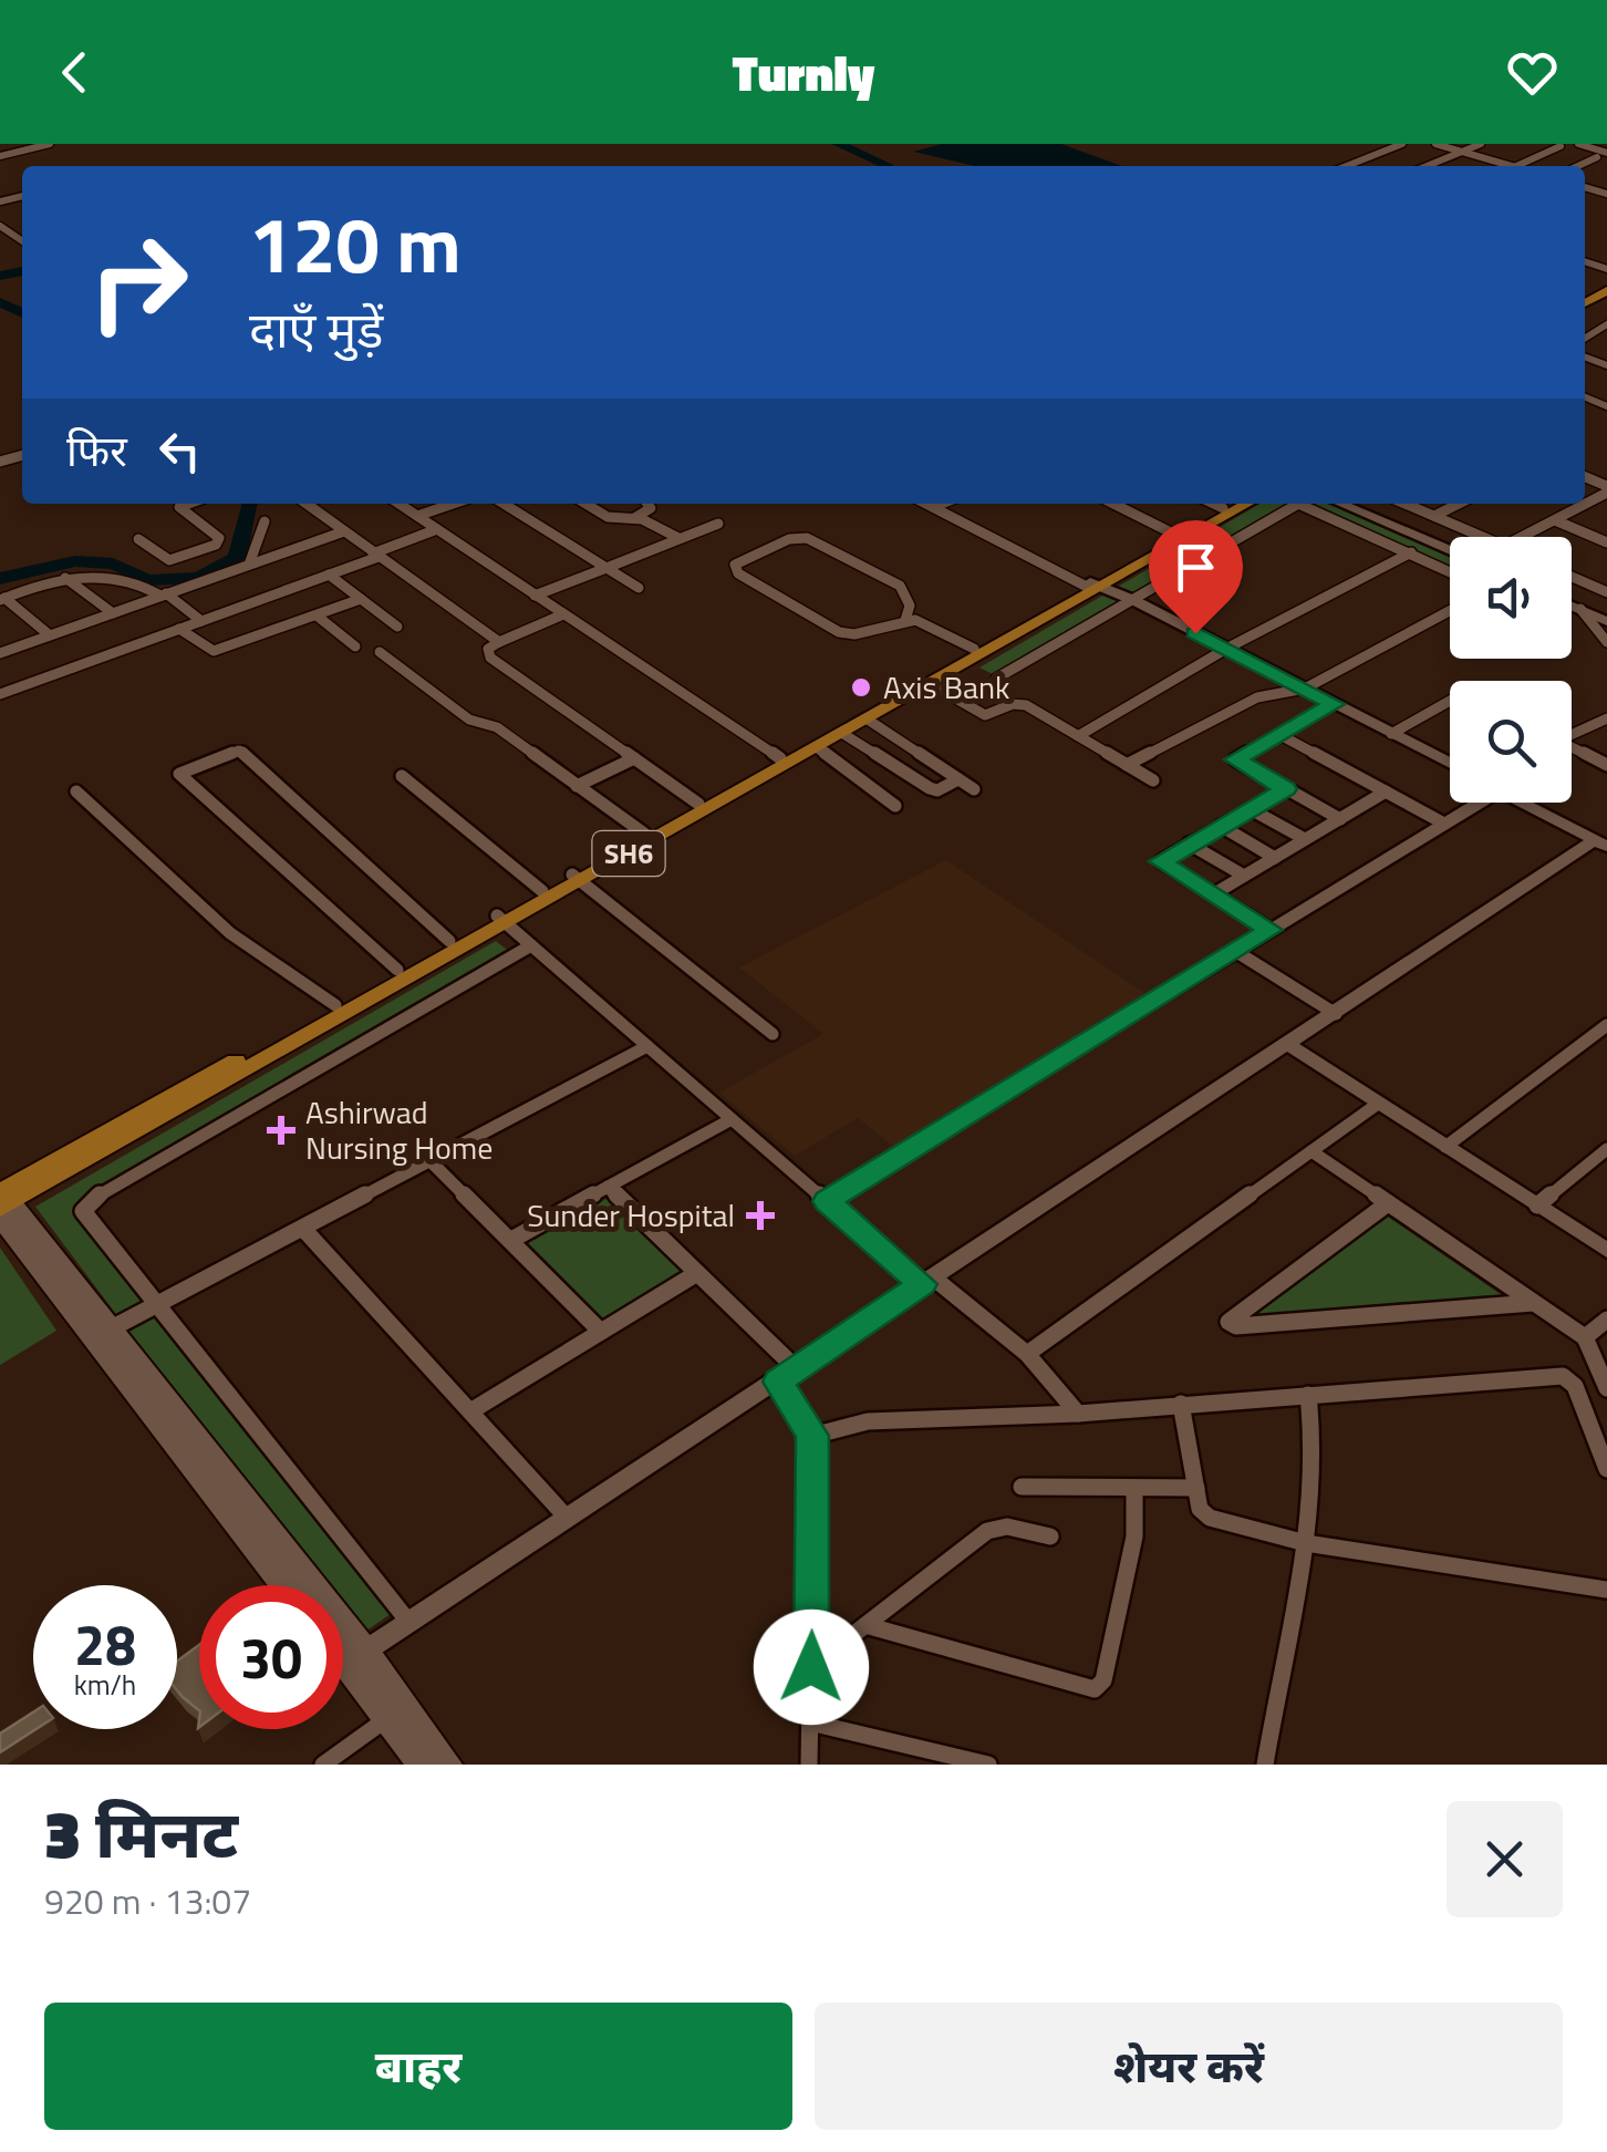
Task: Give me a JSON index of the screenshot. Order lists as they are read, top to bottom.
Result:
{
  "streets": {
    "main road": ["SH6"]
  },
  "places": {
    "other": ["Axis Bank"],
    "health": ["Ashirwad Nursing Home", "Sunder Hospital"]
  },
  "page": {
    "header": "Turnly",
    "turn": ["120 m", "दाएँ मुड़ें"],
    "then": "फिर",
    "speed": "28 km/h",
    "limit": "30",
    "heading": ["3 मिनट", "920 m · 13:07"],
    "buttons": ["बाहर", "शेयर करें"]
  }
}
